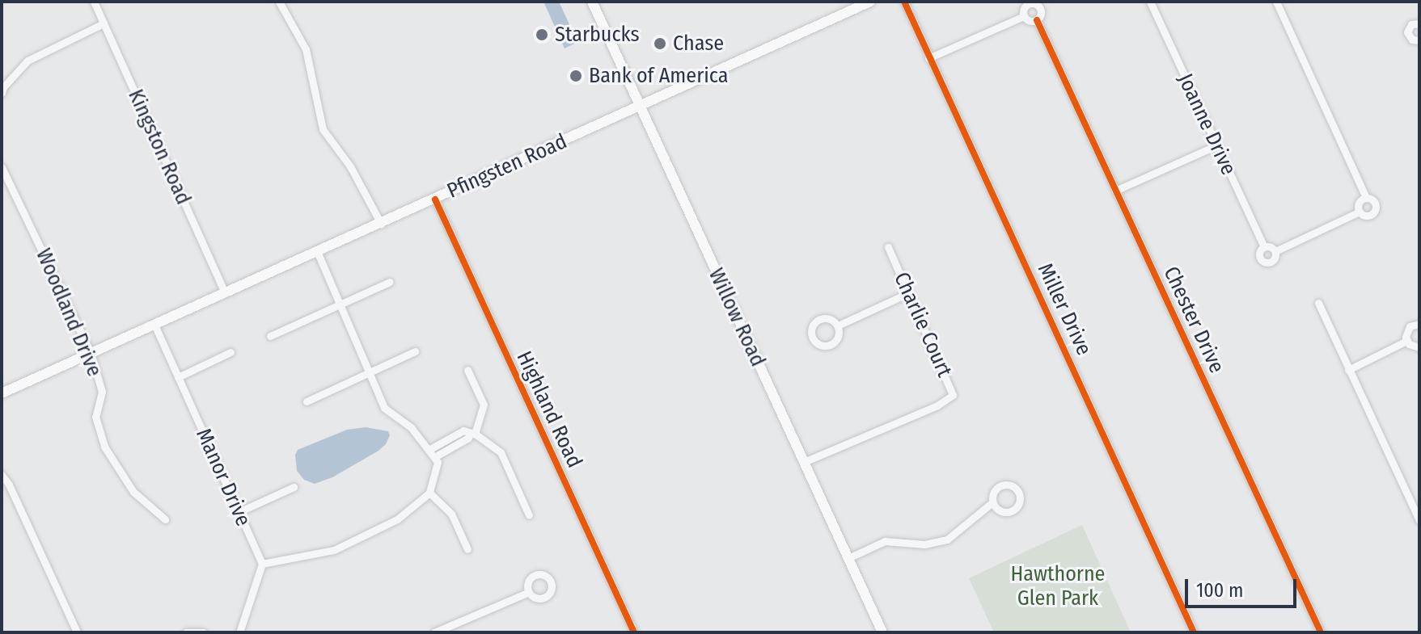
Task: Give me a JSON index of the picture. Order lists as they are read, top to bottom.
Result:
{
  "streets": {
    "main road": ["Pfingsten Road", "Willow Road"],
    "street": [
      "Joanne Drive",
      "Kingston Road",
      "Miller Drive",
      "Woodland Drive",
      "Chester Drive",
      "Charlie Court",
      "Highland Road",
      "Manor Drive"
    ]
  },
  "crossings": [
    ["Kingston Road", "Pfingsten Road"],
    ["Pfingsten Road", "Woodland Drive"],
    ["Pfingsten Road", "Willow Road"],
    ["Pfingsten Road", "Highland Road"],
    ["Pfingsten Road", "Manor Drive"],
    ["Willow Road", "Charlie Court"]
  ],
  "parks": ["Hawthorne Glen Park"],
  "places": ["Starbucks", "Chase", "Bank of America"],
  "scale_bar": "100 m"
}
